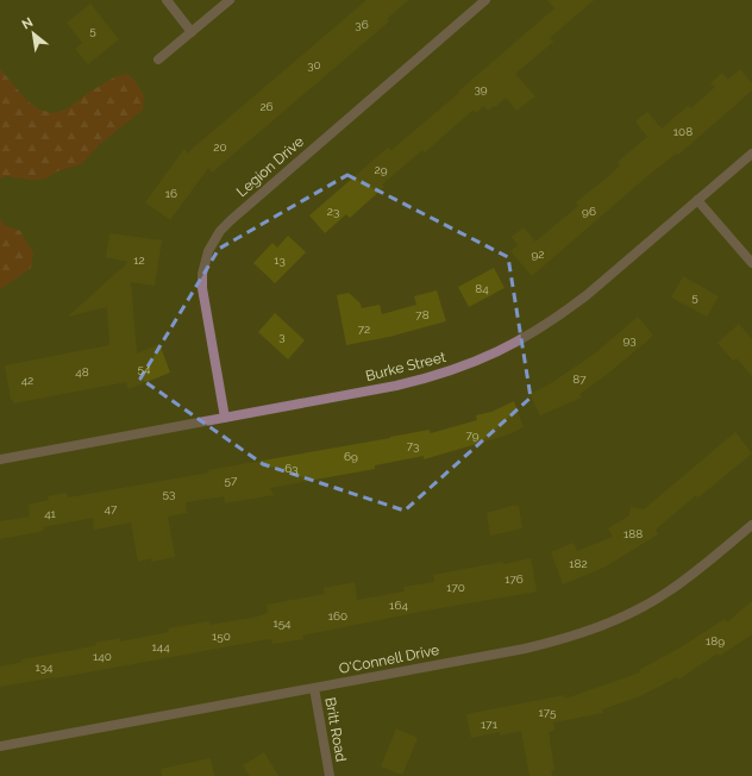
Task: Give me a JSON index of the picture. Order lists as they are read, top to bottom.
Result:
{
  "streets": {
    "street": [
      "Legion Drive",
      "Burke Street",
      "O'Connell Drive",
      "Britt Road"
    ]
  },
  "crossings": [
    ["Legion Drive", "Burke Street"],
    ["O'Connell Drive", "Britt Road"]
  ],
  "house_numbers": [
    "36",
    "5",
    "30",
    "39",
    "26",
    "108",
    "20",
    "29",
    "16",
    "23",
    "96",
    "92",
    "12",
    "13",
    "84",
    "5",
    "78",
    "72",
    "3",
    "93",
    "54",
    "48",
    "87",
    "42",
    "79",
    "73",
    "69",
    "63",
    "57",
    "53",
    "47",
    "41",
    "188",
    "182",
    "176",
    "170",
    "164",
    "160",
    "154",
    "150",
    "189",
    "144",
    "140",
    "134",
    "175",
    "171"
  ],
  "north": "top left"
}
